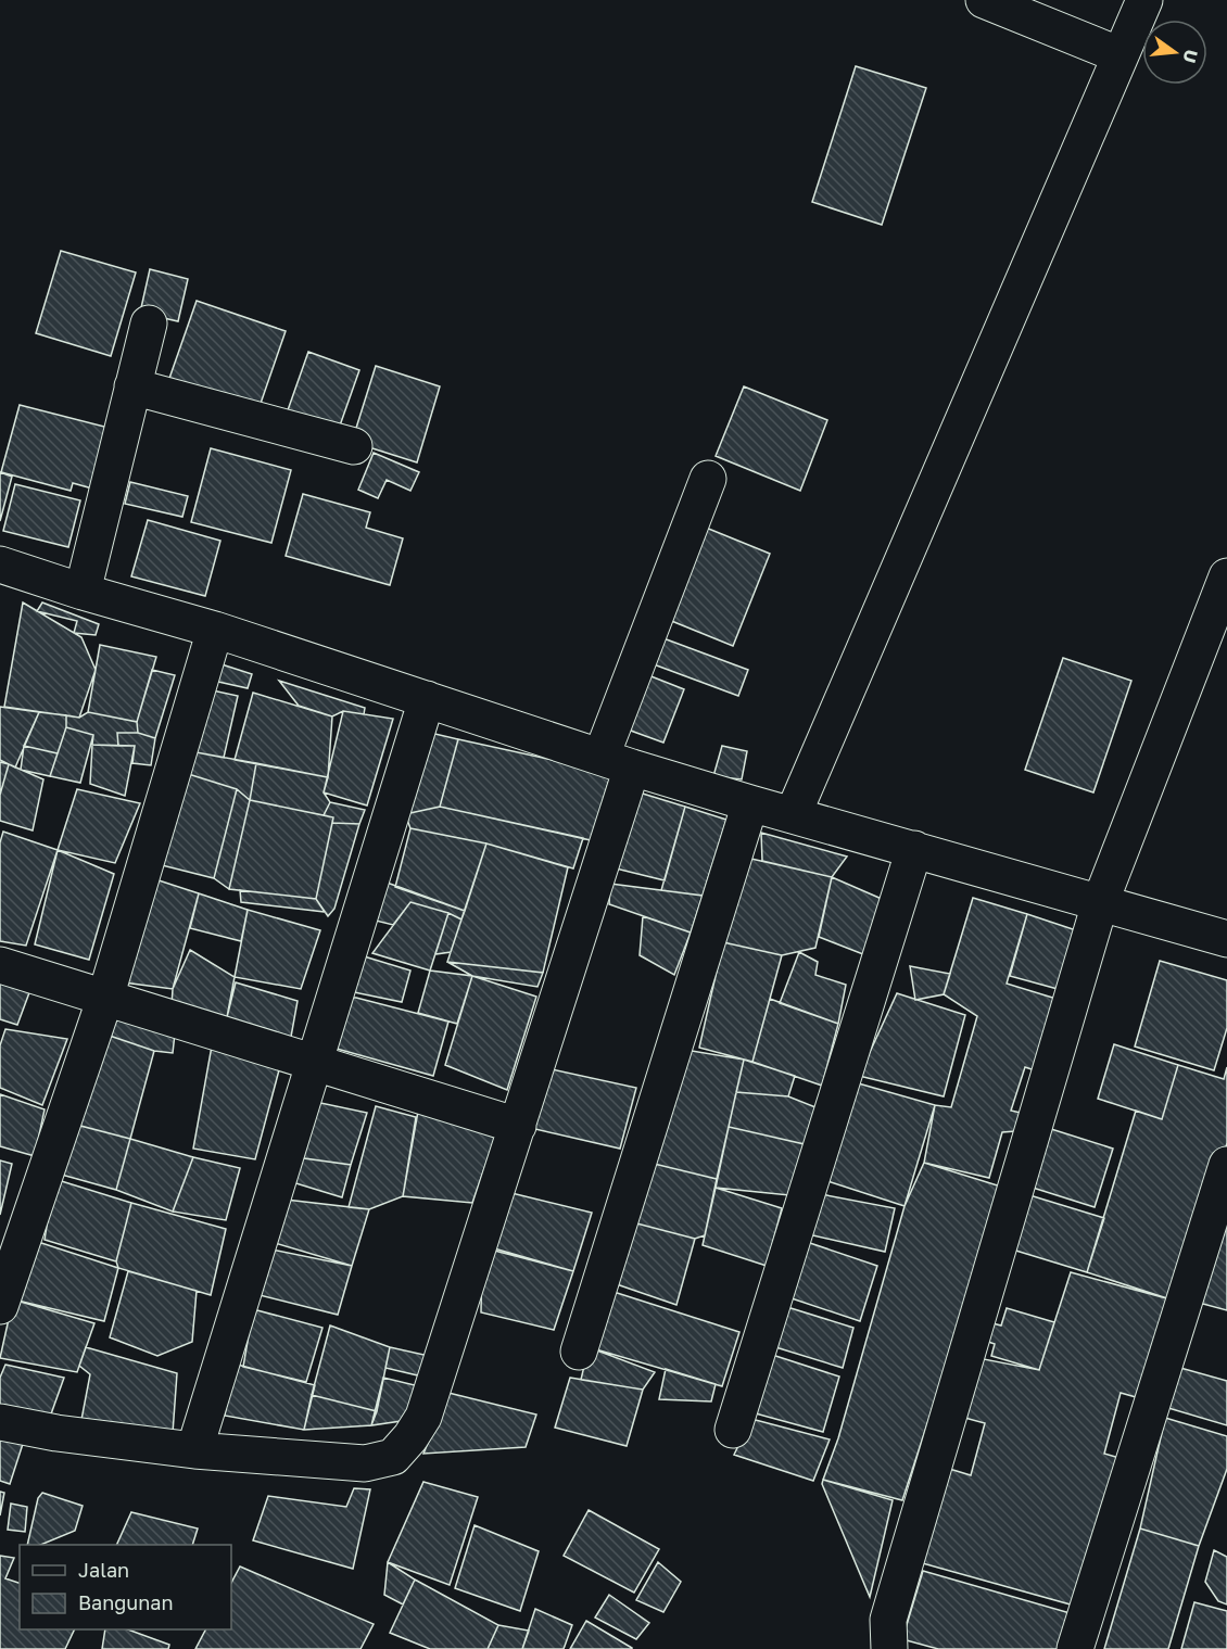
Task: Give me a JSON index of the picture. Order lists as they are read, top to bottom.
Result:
{
  "legend": ["Jalan", "Bangunan"],
  "north": "right"
}
